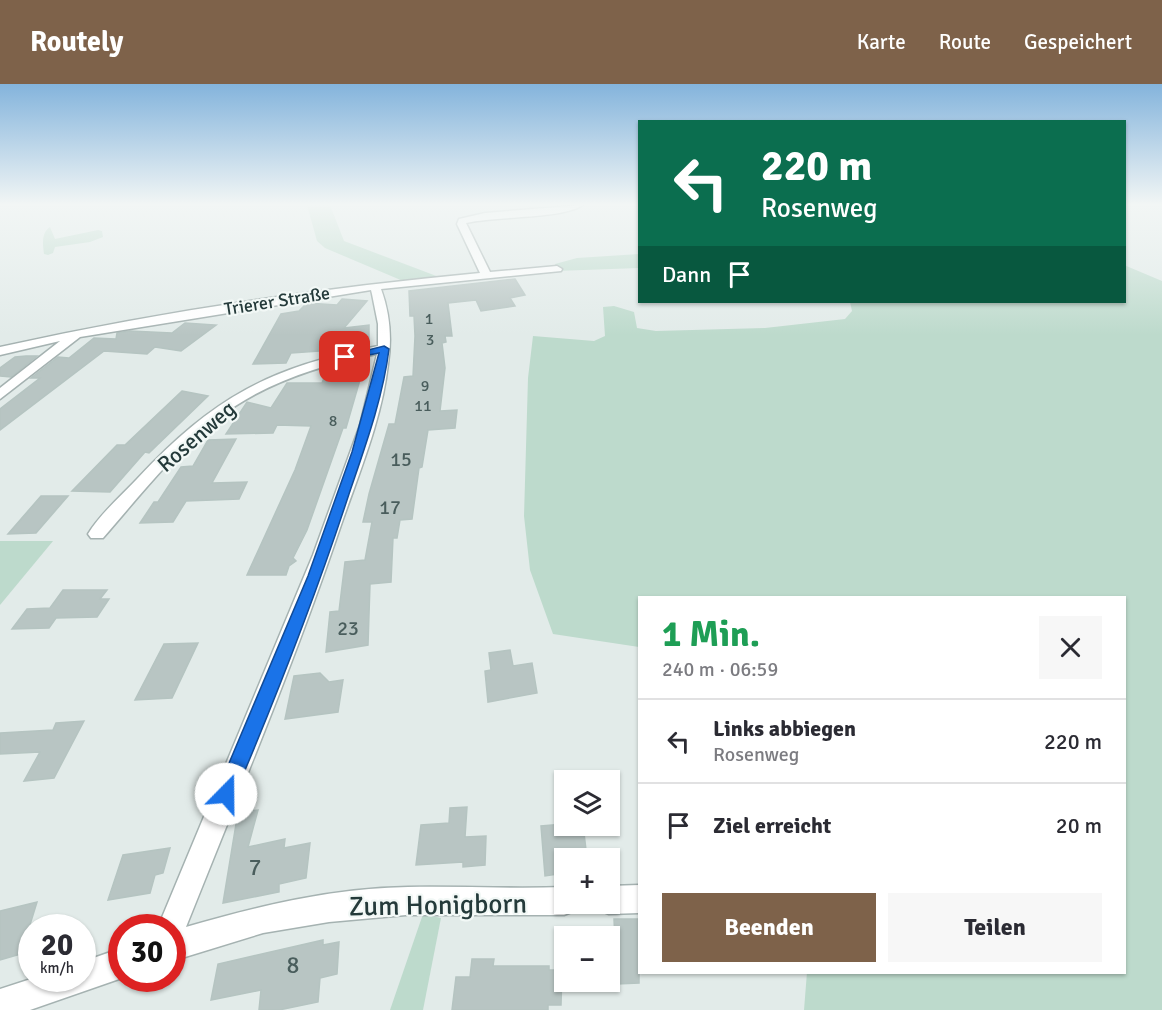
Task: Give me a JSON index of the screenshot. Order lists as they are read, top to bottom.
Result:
{
  "streets": {
    "street": ["Trierer Straße", "Rosenweg", "Zum Honigborn"]
  },
  "house_numbers": [
    "1",
    "3",
    "9",
    "11",
    "8",
    "15",
    "17",
    "23",
    "7",
    "8"
  ],
  "page": {
    "header": "Routely",
    "nav": ["Karte", "Route", "Gespeichert"],
    "turn": ["220 m", "Rosenweg"],
    "then": "Dann",
    "heading": ["1 Min.", "240 m · 06:59"],
    "list": [
      {
        "name": "Links abbiegen",
        "note": "Rosenweg",
        "value": "220 m"
      },
      {
        "name": "Ziel erreicht",
        "value": "20 m"
      }
    ],
    "map_buttons": ["+", "−"],
    "buttons": ["Beenden", "Teilen"],
    "speed": "20 km/h",
    "limit": "30"
  }
}
